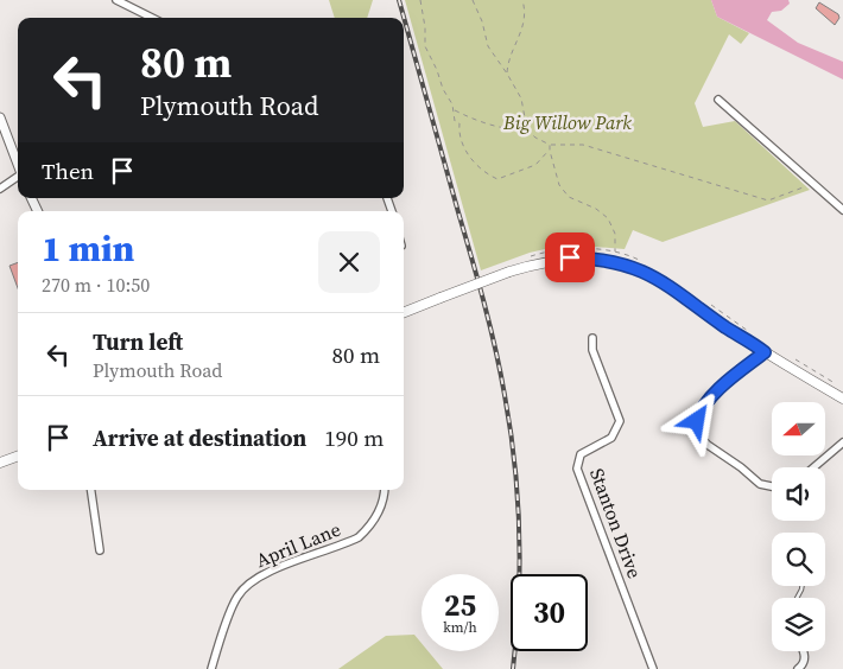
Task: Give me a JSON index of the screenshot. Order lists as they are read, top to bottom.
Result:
{
  "streets": {
    "street": ["Stanton Drive", "April Lane"]
  },
  "parks": ["Big Willow Park"],
  "north": "left",
  "page": {
    "turn": ["80 m", "Plymouth Road"],
    "then": "Then",
    "heading": ["1 min", "270 m · 10:50"],
    "list": [
      {
        "name": "Turn left",
        "note": "Plymouth Road",
        "value": "80 m"
      },
      {
        "name": "Arrive at destination",
        "value": "190 m"
      }
    ],
    "speed": "25 km/h",
    "limit": "30"
  }
}
